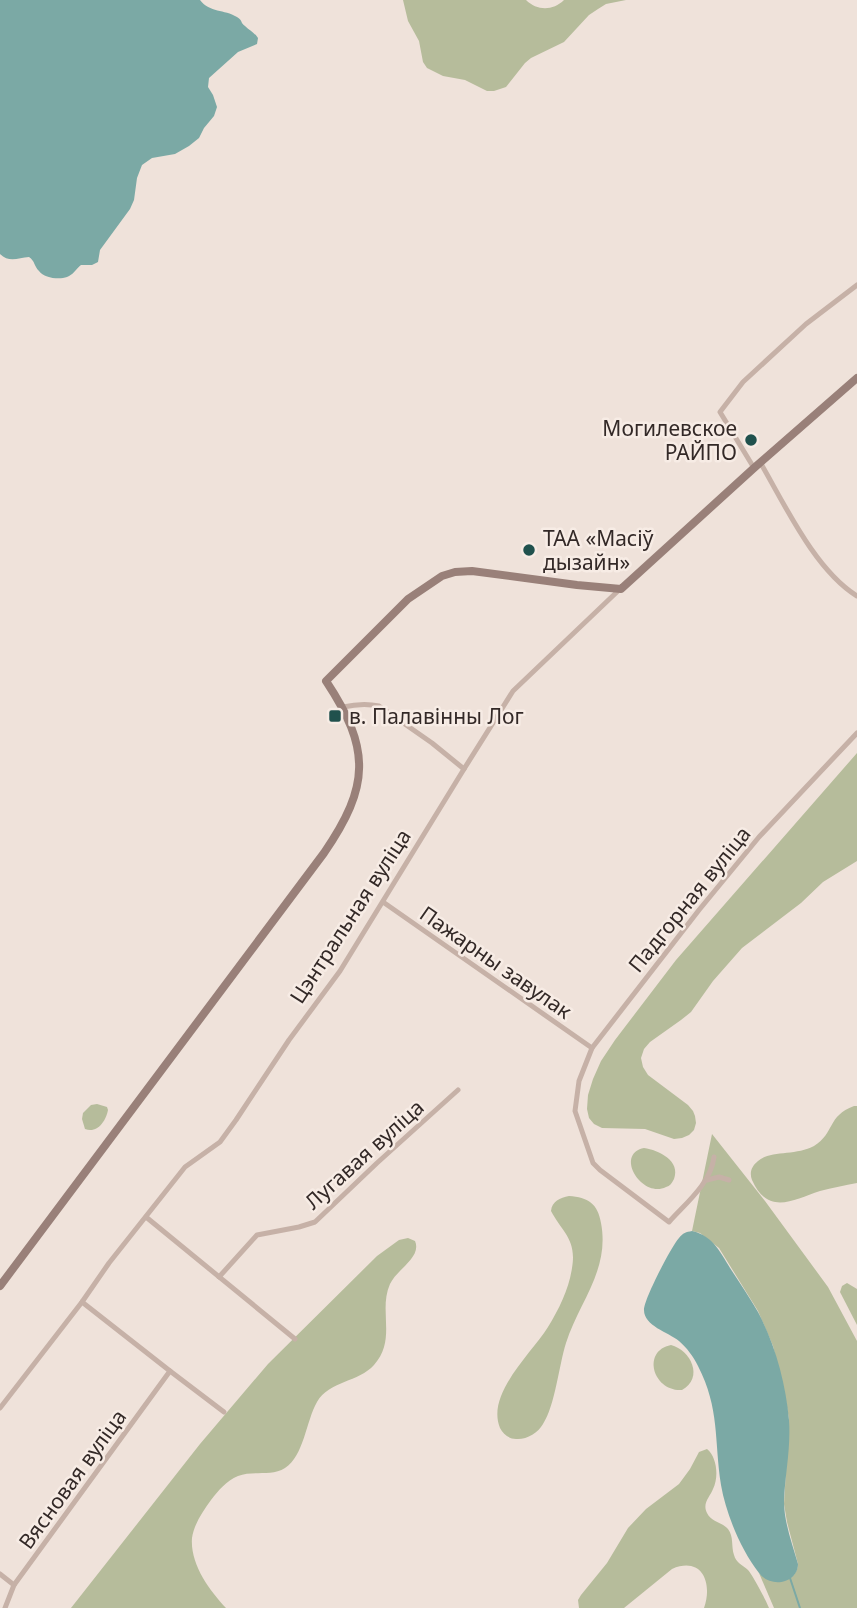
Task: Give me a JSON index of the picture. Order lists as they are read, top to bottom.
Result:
{
  "streets": {
    "street": [
      "Падгорная вуліца",
      "Цэнтральная вуліца",
      "Пажарны завулак",
      "Лугавая вуліца",
      "Вясновая вуліца"
    ]
  },
  "crossings": [
    ["Падгорная вуліца", "Пажарны завулак"],
    ["Цэнтральная вуліца", "Пажарны завулак"]
  ],
  "places": {
    "other": ["Могилевское РАЙПО", "ТАА «Масіў дызайн»"],
    "transit": ["в. Палавінны Лог"]
  }
}
